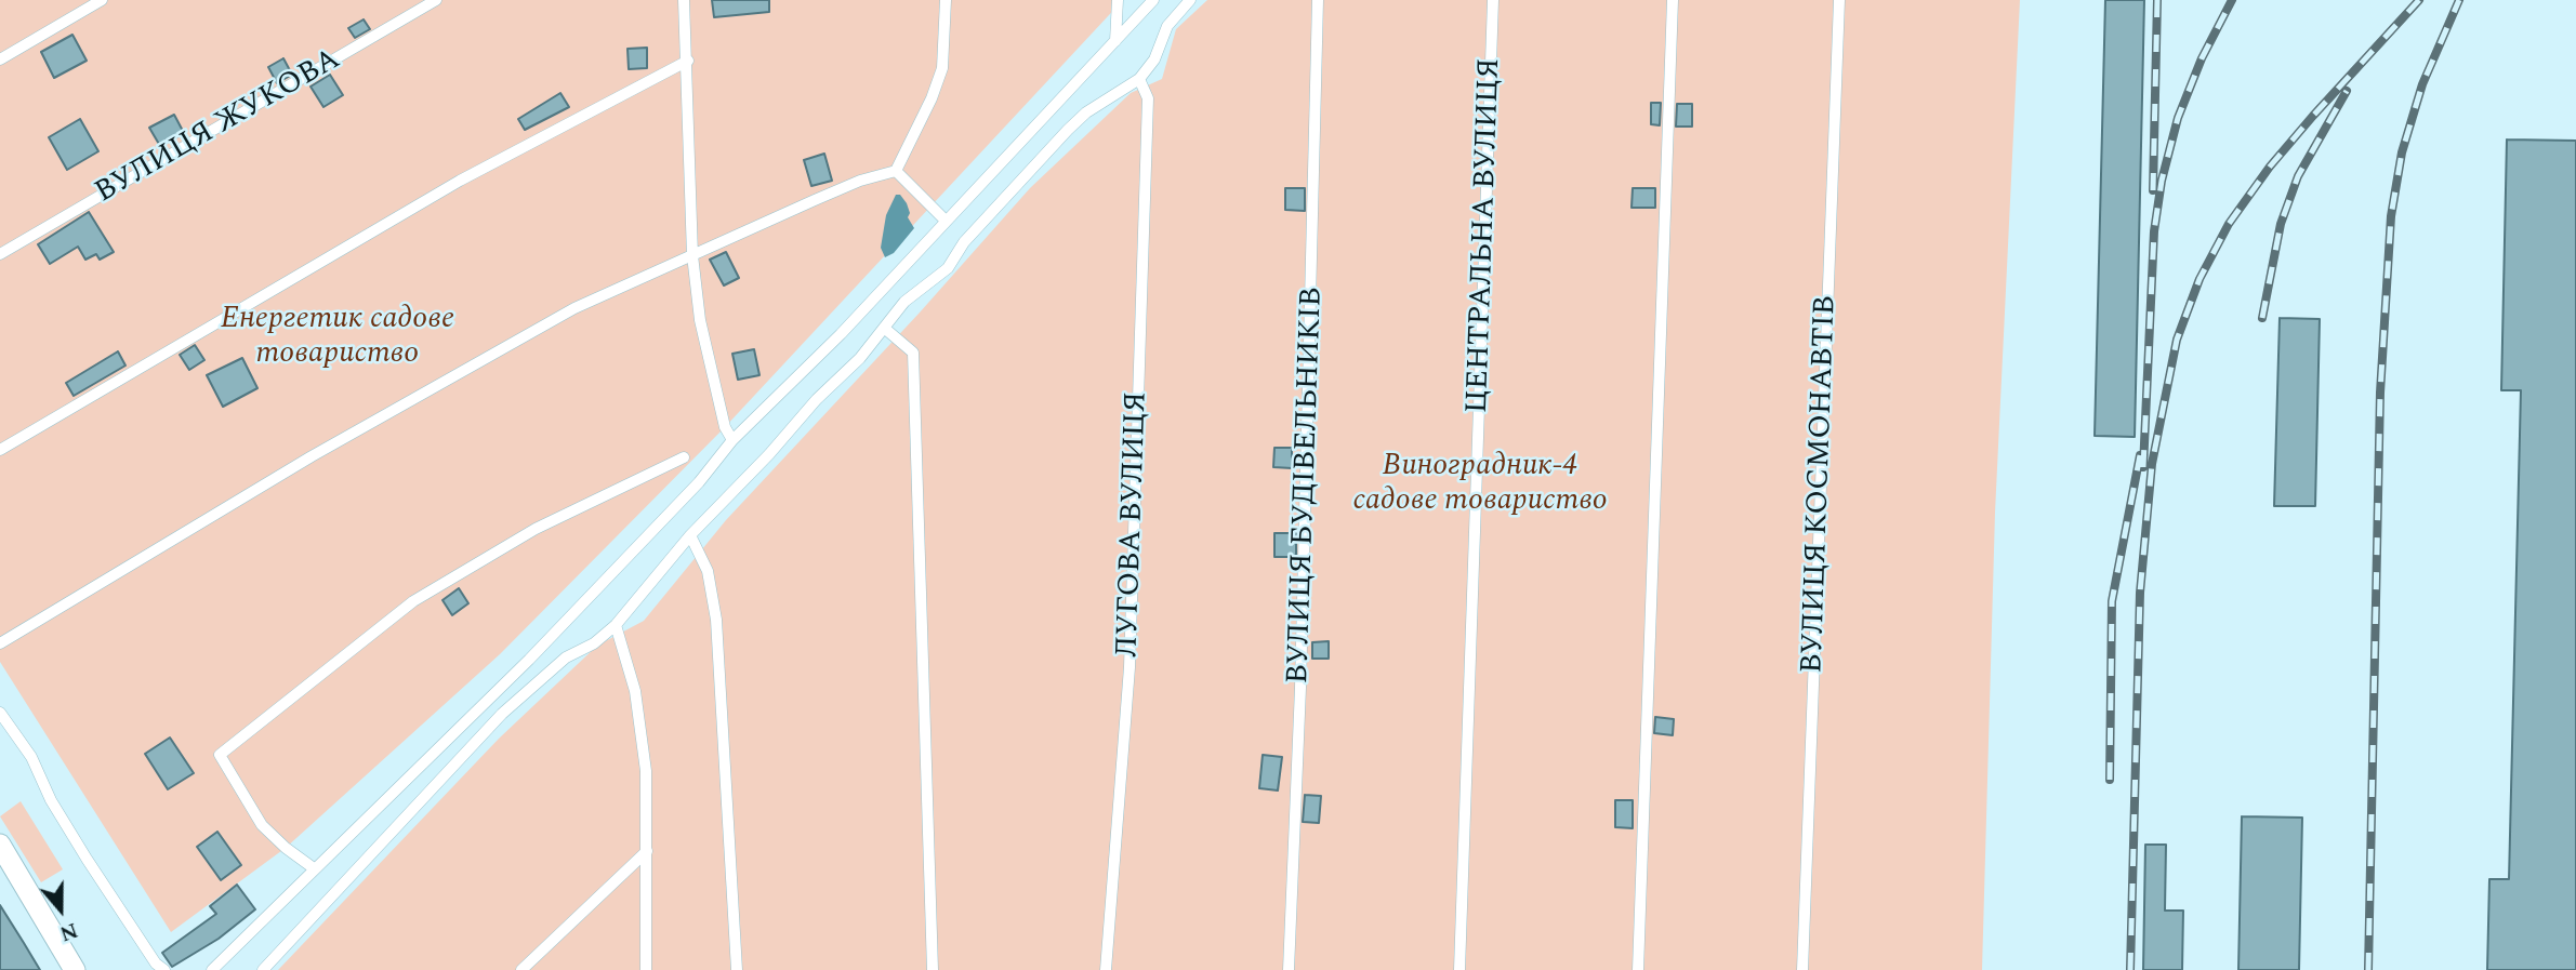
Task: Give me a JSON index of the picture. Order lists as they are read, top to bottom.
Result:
{
  "streets": {
    "lane": [
      "ВУЛИЦЯ ЖУКОВА",
      "ЦЕНТРАЛЬНА ВУЛИЦЯ",
      "ВУЛИЦЯ КОСМОНАВТІВ",
      "ВУЛИЦЯ БУДІВЕЛЬНИКІВ",
      "ЛУГОВА ВУЛИЦЯ"
    ]
  },
  "parks": ["Енергетик садове товариство", "Виноградник-4 садове товариство"],
  "north": "bottom"
}
